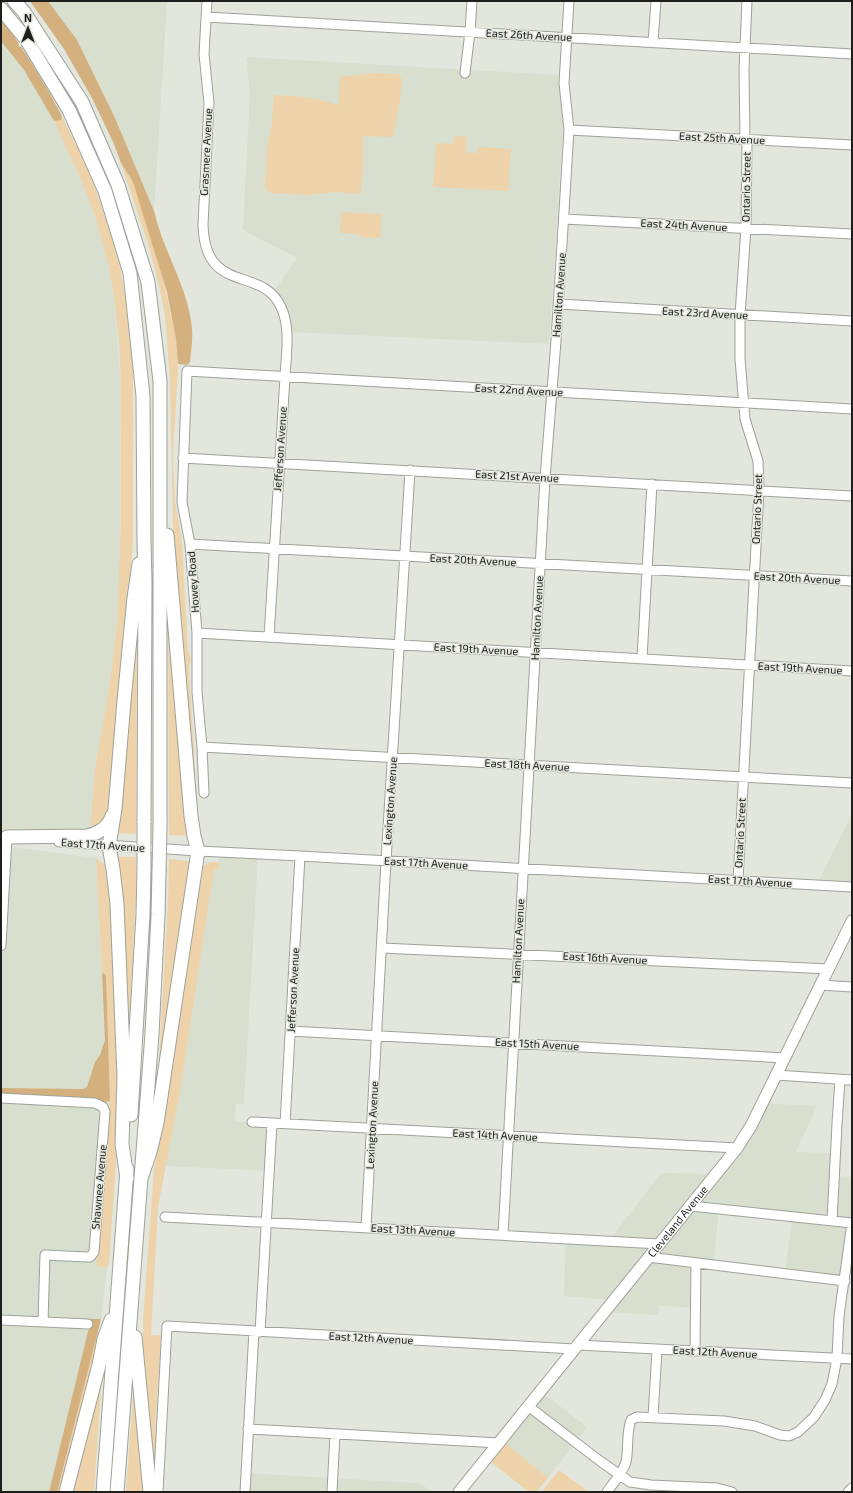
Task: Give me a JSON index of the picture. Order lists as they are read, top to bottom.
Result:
{
  "streets": {
    "main road": ["Cleveland Avenue"],
    "street": [
      "East 26th Avenue",
      "East 25th Avenue",
      "Grasmere Avenue",
      "Ontario Street",
      "East 24th Avenue",
      "Hamilton Avenue",
      "East 23rd Avenue",
      "East 22nd Avenue",
      "Jefferson Avenue",
      "East 21st Avenue",
      "East 20th Avenue",
      "Howey Road",
      "East 19th Avenue",
      "East 18th Avenue",
      "Lexington Avenue",
      "East 17th Avenue",
      "East 16th Avenue",
      "East 15th Avenue",
      "East 14th Avenue",
      "Shawnee Avenue",
      "East 13th Avenue",
      "East 12th Avenue"
    ]
  },
  "crossings": [
    ["East 26th Avenue", "Grasmere Avenue"],
    ["East 26th Avenue", "Ontario Street"],
    ["East 26th Avenue", "Hamilton Avenue"],
    ["East 25th Avenue", "Ontario Street"],
    ["East 25th Avenue", "Hamilton Avenue"],
    ["Grasmere Avenue", "Jefferson Avenue"],
    ["Ontario Street", "East 24th Avenue"],
    ["Ontario Street", "East 23rd Avenue"],
    ["Ontario Street", "East 22nd Avenue"],
    ["Ontario Street", "East 21st Avenue"],
    ["Ontario Street", "East 20th Avenue"],
    ["Ontario Street", "East 19th Avenue"],
    ["Ontario Street", "East 18th Avenue"],
    ["Ontario Street", "East 17th Avenue"],
    ["East 24th Avenue", "Hamilton Avenue"],
    ["Hamilton Avenue", "East 23rd Avenue"],
    ["Hamilton Avenue", "East 22nd Avenue"],
    ["Hamilton Avenue", "East 21st Avenue"],
    ["Hamilton Avenue", "East 20th Avenue"],
    ["Hamilton Avenue", "East 19th Avenue"],
    ["Hamilton Avenue", "East 18th Avenue"],
    ["Hamilton Avenue", "East 17th Avenue"],
    ["Hamilton Avenue", "East 16th Avenue"],
    ["Hamilton Avenue", "East 15th Avenue"],
    ["Hamilton Avenue", "East 14th Avenue"],
    ["Hamilton Avenue", "East 13th Avenue"],
    ["East 22nd Avenue", "Jefferson Avenue"],
    ["East 22nd Avenue", "Howey Road"],
    ["Jefferson Avenue", "East 21st Avenue"],
    ["Jefferson Avenue", "East 20th Avenue"],
    ["Jefferson Avenue", "East 19th Avenue"],
    ["Jefferson Avenue", "East 17th Avenue"],
    ["Jefferson Avenue", "East 15th Avenue"],
    ["Jefferson Avenue", "East 14th Avenue"],
    ["East 21st Avenue", "Howey Road"],
    ["East 21st Avenue", "Lexington Avenue"],
    ["East 20th Avenue", "Howey Road"],
    ["East 20th Avenue", "Lexington Avenue"],
    ["Howey Road", "East 19th Avenue"],
    ["Howey Road", "East 18th Avenue"],
    ["East 19th Avenue", "Lexington Avenue"],
    ["East 18th Avenue", "Lexington Avenue"],
    ["Lexington Avenue", "East 17th Avenue"],
    ["Lexington Avenue", "East 16th Avenue"],
    ["Lexington Avenue", "East 15th Avenue"],
    ["Lexington Avenue", "East 14th Avenue"],
    ["Lexington Avenue", "East 13th Avenue"],
    ["East 16th Avenue", "Cleveland Avenue"],
    ["East 15th Avenue", "Cleveland Avenue"],
    ["East 14th Avenue", "Cleveland Avenue"],
    ["Cleveland Avenue", "East 13th Avenue"],
    ["Cleveland Avenue", "East 12th Avenue"]
  ],
  "north": "top"
}
